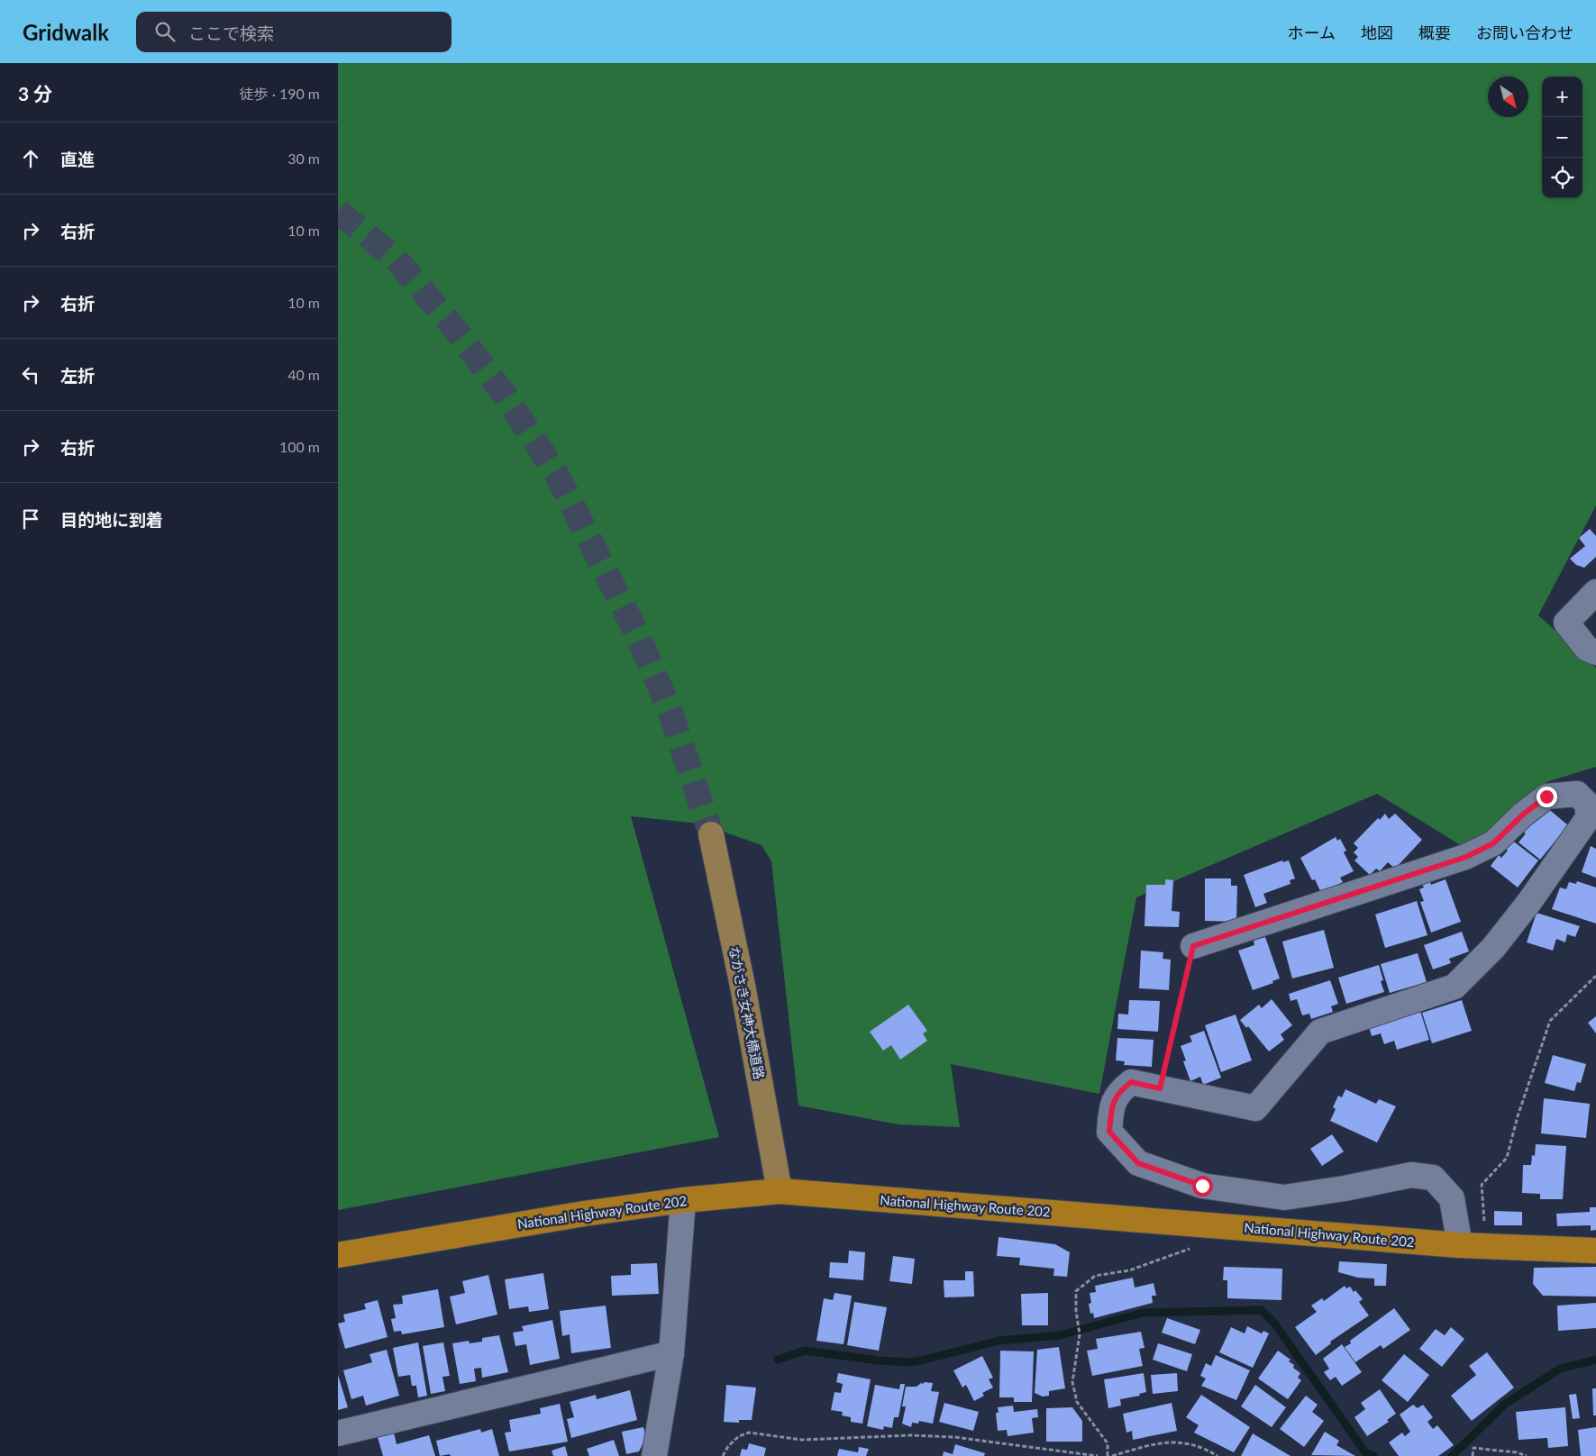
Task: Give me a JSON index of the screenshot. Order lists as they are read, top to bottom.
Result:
{
  "streets": {
    "highway": ["National Highway Route 202"],
    "main road": ["ながさき女神大橋道路"]
  },
  "crossings": [
    ["ながさき女神大橋道路", "National Highway Route 202"]
  ],
  "north": "bottom right",
  "page": {
    "header": "Gridwalk",
    "search": "ここで検索",
    "nav": [
      "ホーム",
      "地図",
      "概要",
      "お問い合わせ"
    ],
    "heading": ["3 分", "徒歩 · 190 m"],
    "map_buttons": ["+", "−"],
    "list": [
      ["直進", "30 m"],
      ["右折", "10 m"],
      ["右折", "10 m"],
      ["左折", "40 m"],
      ["右折", "100 m"],
      "目的地に到着"
    ]
  }
}
